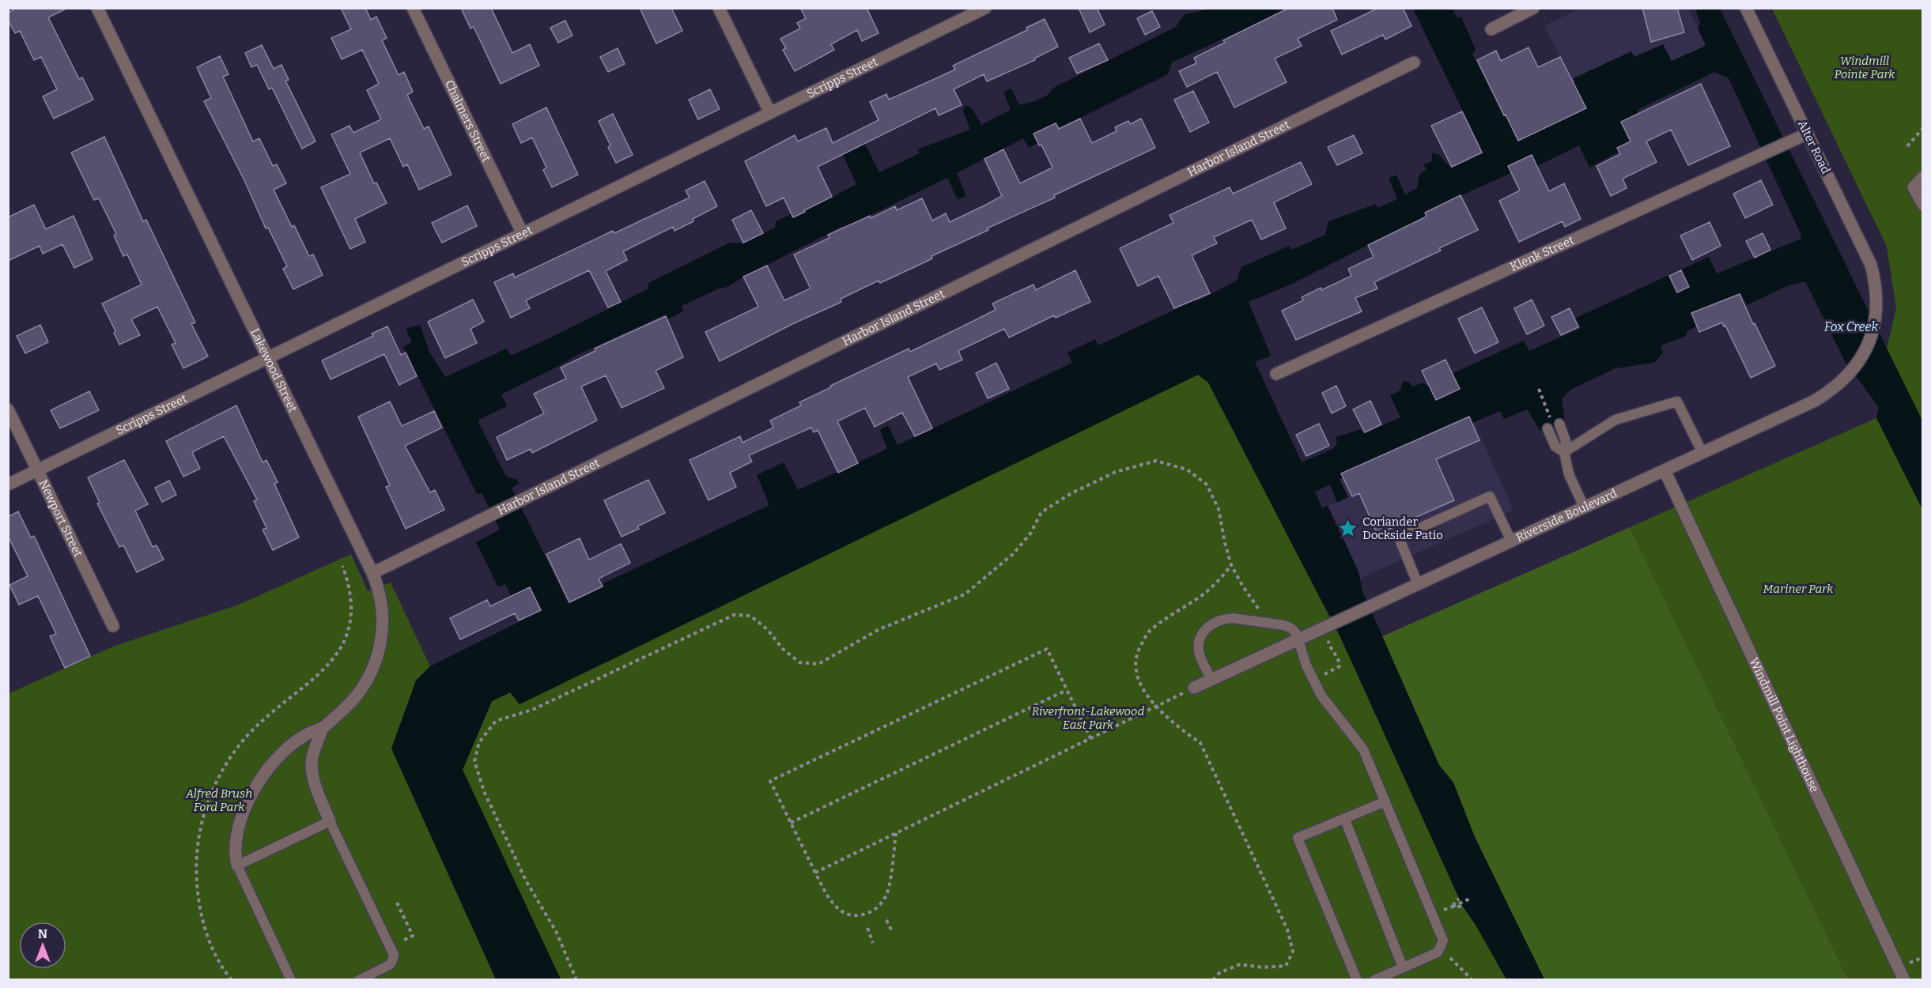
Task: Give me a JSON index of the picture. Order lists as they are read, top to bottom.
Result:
{
  "streets": {
    "street": [
      "Scripps Street",
      "Chalmers Street",
      "Alter Road",
      "Harbor Island Street",
      "Klenk Street",
      "Lakewood Street",
      "Riverside Boulevard",
      "Newport Street",
      "Windmill Point Lighthouse"
    ]
  },
  "crossings": [
    ["Scripps Street", "Chalmers Street"],
    ["Scripps Street", "Lakewood Street"],
    ["Scripps Street", "Newport Street"],
    ["Alter Road", "Klenk Street"],
    ["Alter Road", "Riverside Boulevard"],
    ["Harbor Island Street", "Lakewood Street"],
    ["Riverside Boulevard", "Windmill Point Lighthouse"]
  ],
  "water": ["Fox Creek"],
  "parks": [
    "Windmill Pointe Park",
    "Mariner Park",
    "Riverfront-Lakewood East Park",
    "Alfred Brush Ford Park"
  ],
  "places": {
    "place": ["Coriander Dockside Patio"]
  },
  "north": "top"
}
